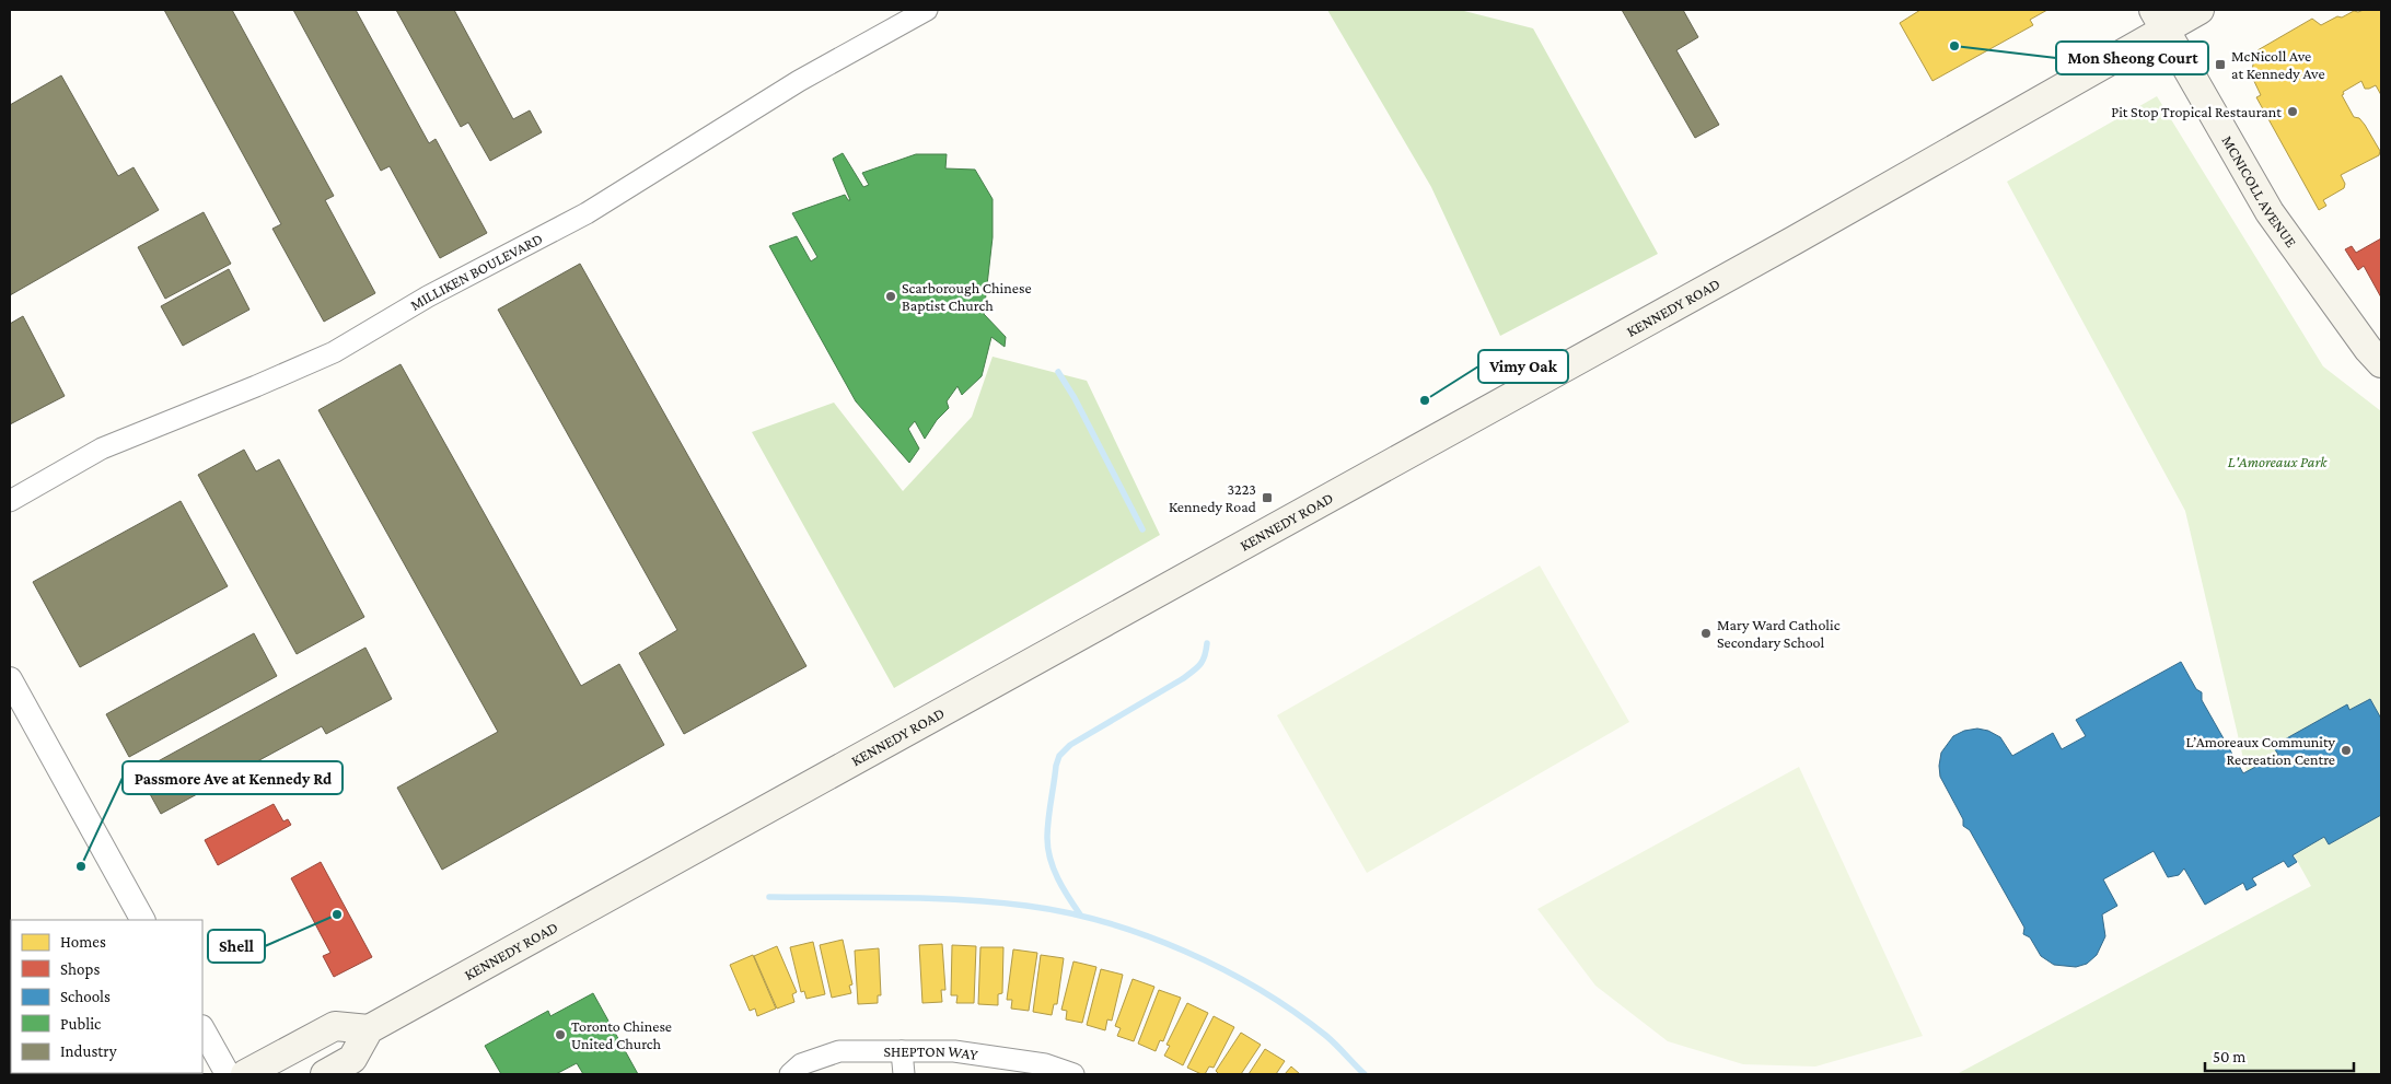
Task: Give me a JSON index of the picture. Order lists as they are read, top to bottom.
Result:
{
  "streets": {
    "main road": ["MCNICOLL AVENUE", "KENNEDY ROAD"],
    "street": ["MILLIKEN BOULEVARD", "SHEPTON WAY"]
  },
  "crossings": [
    ["MCNICOLL AVENUE", "KENNEDY ROAD"]
  ],
  "parks": ["L'Amoreaux Park"],
  "places": {
    "other": [
      "Mon Sheong Court",
      "Pit Stop Tropical Restaurant",
      "Scarborough Chinese Baptist Church",
      "Vimy Oak",
      "Mary Ward Catholic Secondary School",
      "L’Amoreaux Community Recreation Centre",
      "Passmore Ave at Kennedy Rd",
      "Shell",
      "Toronto Chinese United Church"
    ],
    "transit": ["McNicoll Ave at Kennedy Ave", "3223 Kennedy Road"]
  },
  "legend": [
    "Homes",
    "Shops",
    "Schools",
    "Public",
    "Industry"
  ],
  "scale_bar": "50 m"
}
